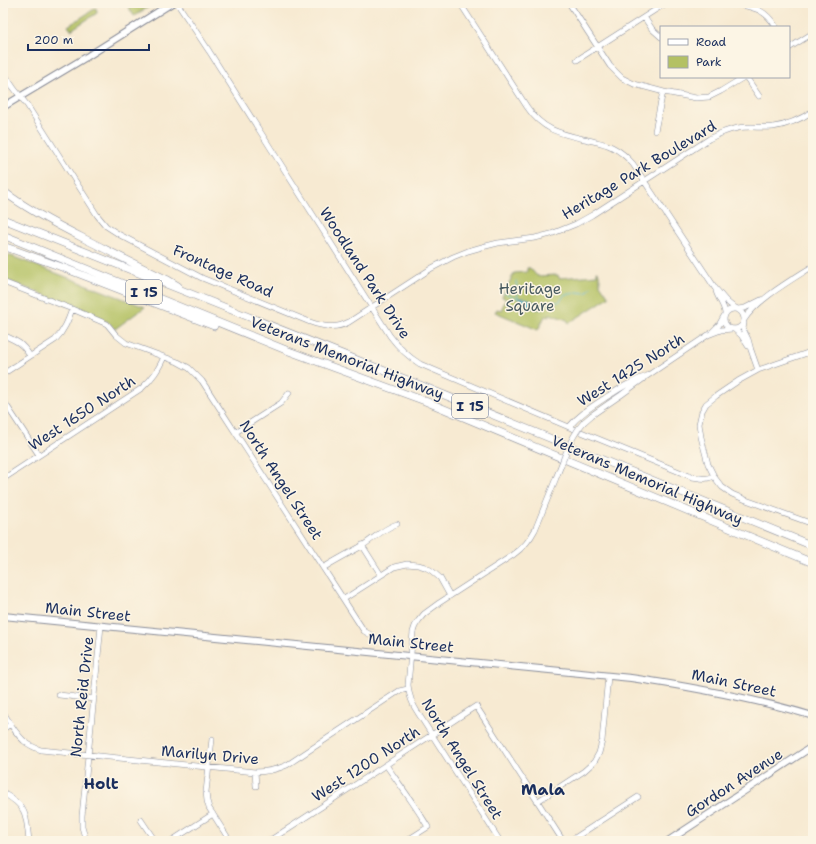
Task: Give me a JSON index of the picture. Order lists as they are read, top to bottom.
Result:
{
  "streets": {
    "highway": ["I 15", "Veterans Memorial Highway"],
    "main road": ["Main Street", "Gordon Avenue"],
    "street": [
      "Heritage Park Boulevard",
      "Frontage Road",
      "Woodland Park Drive",
      "West 1425 North",
      "West 1650 North",
      "North Angel Street",
      "North Reid Drive",
      "Marilyn Drive",
      "West 1200 North"
    ]
  },
  "crossings": [
    ["Heritage Park Boulevard", "Frontage Road"],
    ["Heritage Park Boulevard", "Woodland Park Drive"],
    ["Woodland Park Drive", "West 1425 North"],
    ["West 1650 North", "North Angel Street"],
    ["North Angel Street", "Marilyn Drive"],
    ["North Angel Street", "West 1200 North"],
    ["Main Street", "North Reid Drive"],
    ["North Reid Drive", "Marilyn Drive"]
  ],
  "districts": ["Holt", "Mala"],
  "parks": ["Heritage Square"],
  "legend": ["Road", "Park"],
  "scale_bar": "200 m"
}
